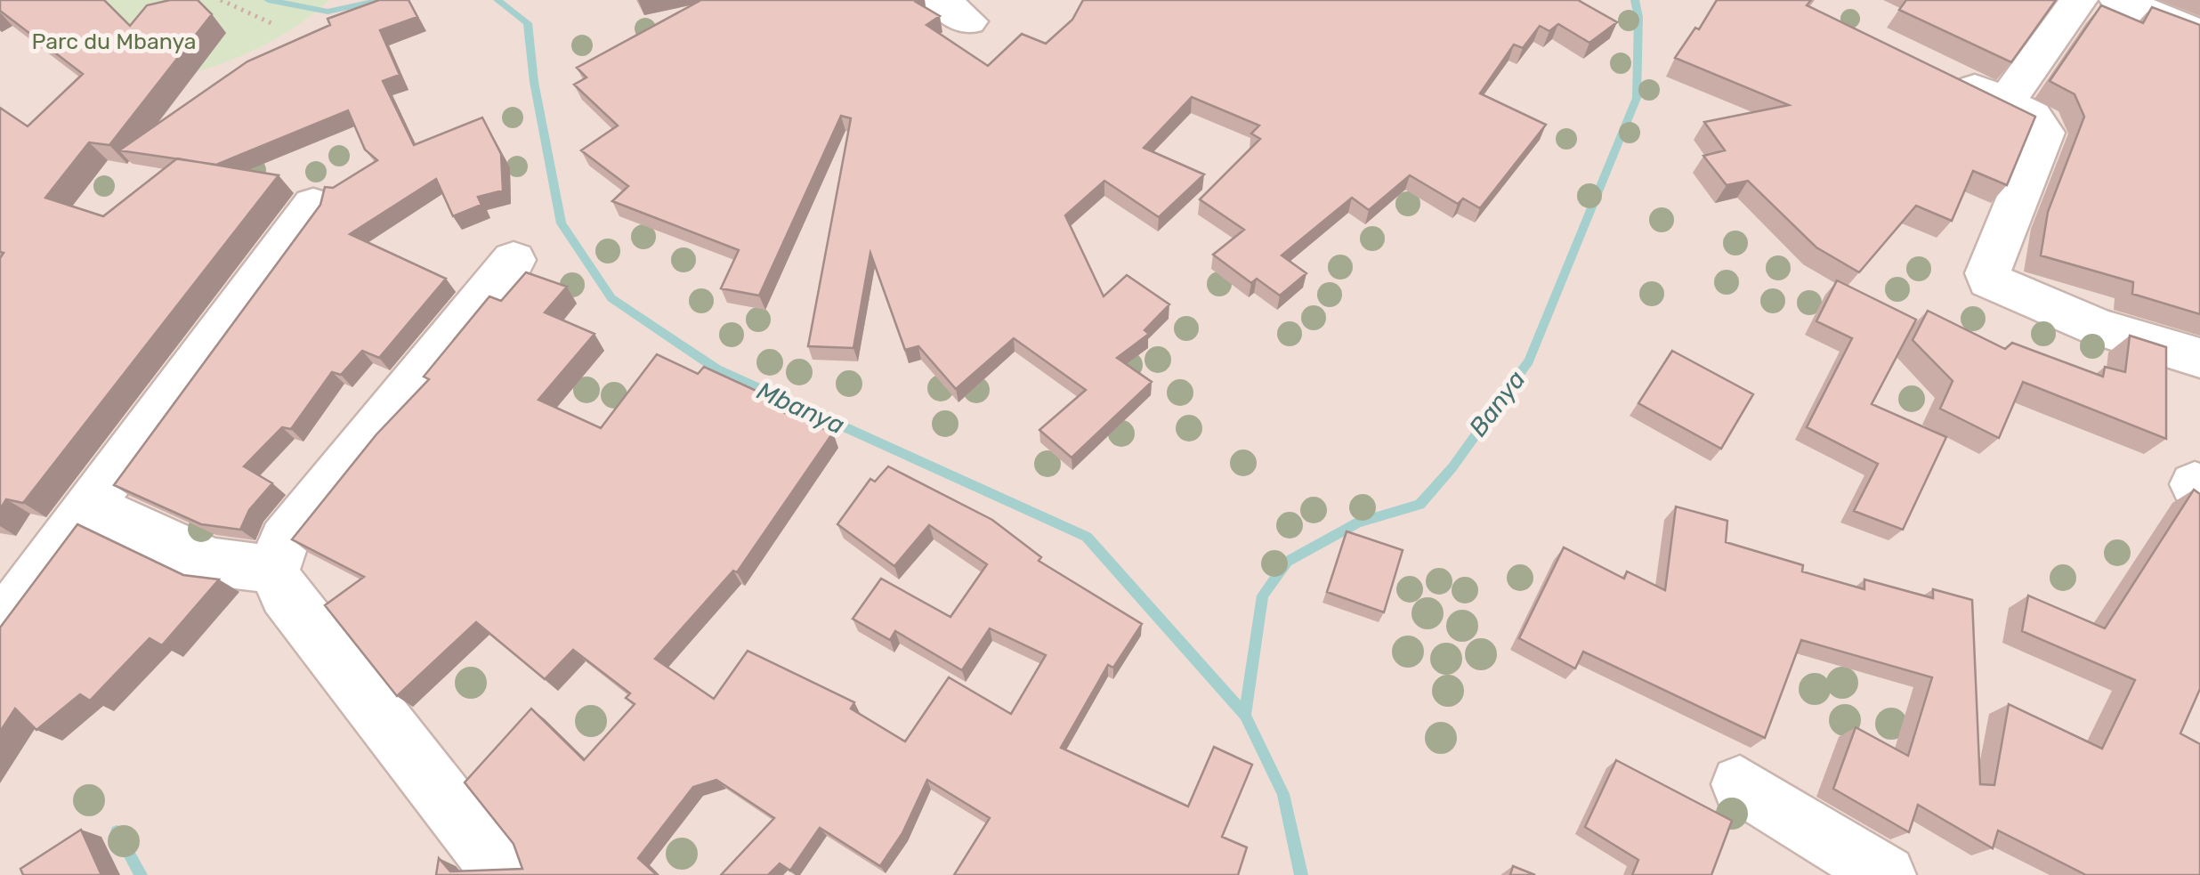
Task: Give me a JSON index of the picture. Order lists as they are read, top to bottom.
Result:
{
  "water": ["Banya", "Mbanya"],
  "parks": ["Parc du Mbanya"]
}
